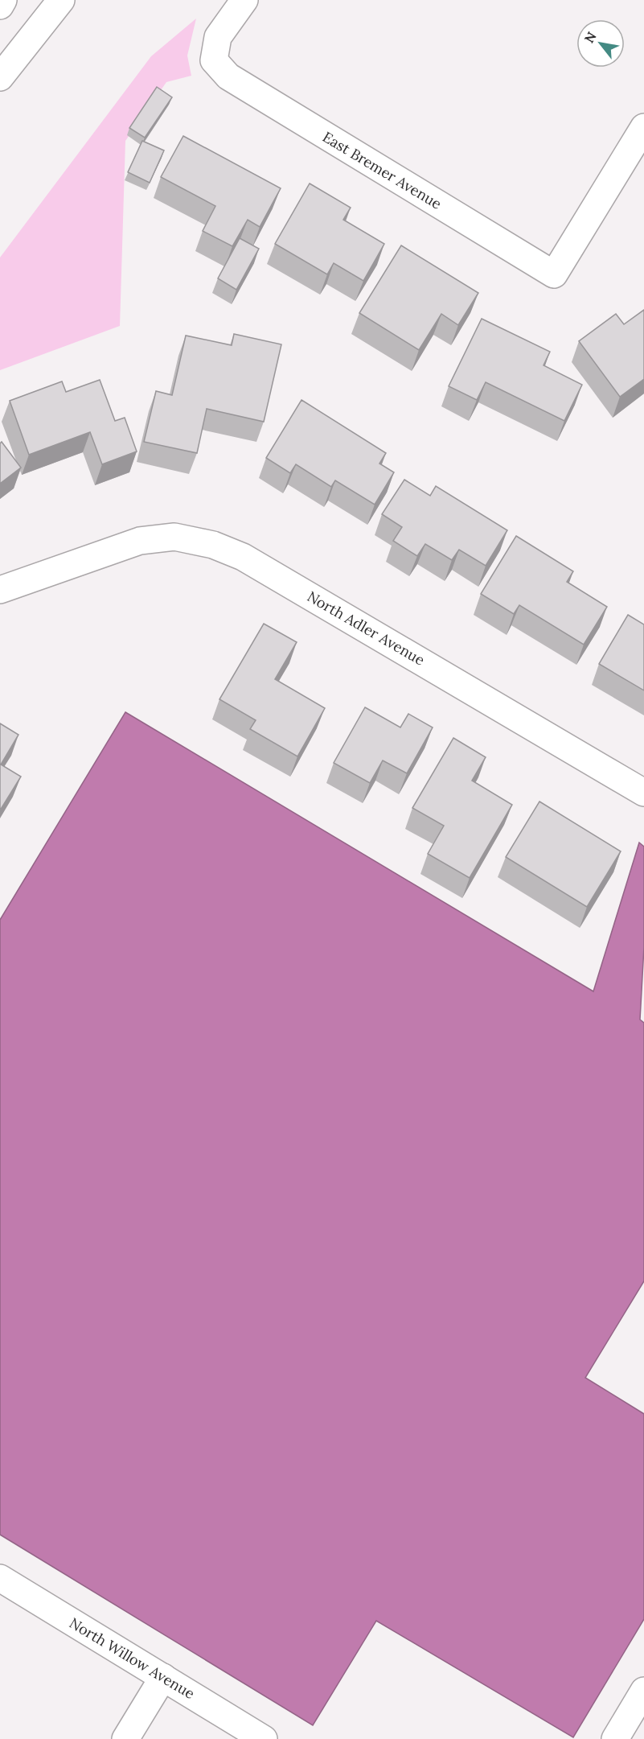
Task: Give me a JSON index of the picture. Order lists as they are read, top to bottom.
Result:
{
  "streets": {
    "main road": ["East Bremer Avenue", "North Adler Avenue", "North Willow Avenue"]
  },
  "north": "top left"
}
